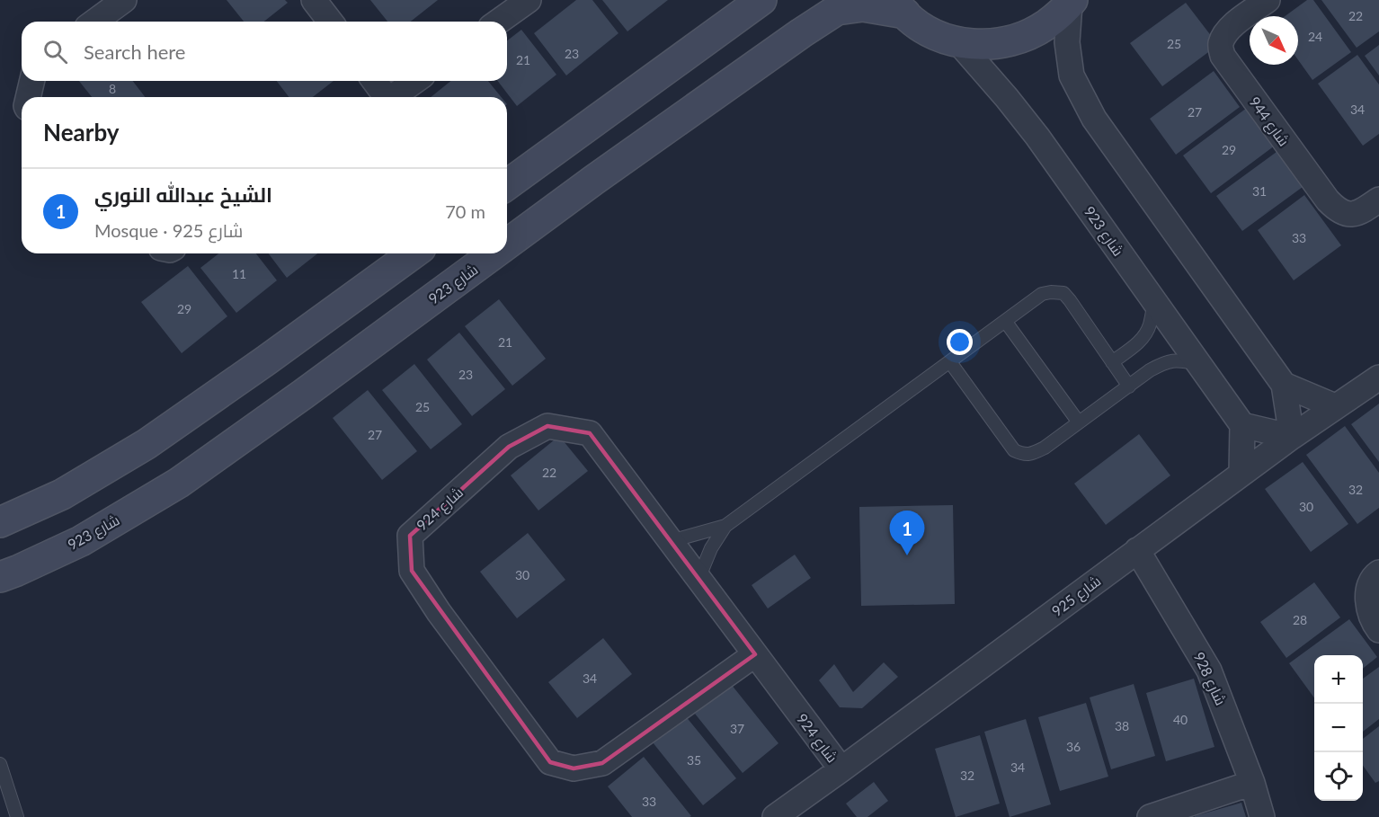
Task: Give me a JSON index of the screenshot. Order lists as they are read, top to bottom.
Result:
{
  "streets": {
    "street": [
      "شارع 944",
      "شارع 923",
      "شارع 924",
      "شارع 925",
      "شارع 928"
    ]
  },
  "crossings": [
    ["شارع 924", "شارع 925"],
    ["شارع 925", "شارع 928"]
  ],
  "house_numbers": [
    "22",
    "24",
    "25",
    "23",
    "21",
    "8",
    "34",
    "27",
    "29",
    "31",
    "33",
    "11",
    "29",
    "21",
    "23",
    "25",
    "27",
    "22",
    "32",
    "30",
    "30",
    "28",
    "34",
    "40",
    "38",
    "37",
    "36",
    "35",
    "34",
    "32",
    "33"
  ],
  "north": "bottom right",
  "page": {
    "search": "Search here",
    "heading": "Nearby",
    "list": [
      {
        "mark": "1",
        "name": "الشيخ عبدالله النوري",
        "note": "Mosque · شارع 925",
        "value": "70 m"
      }
    ],
    "pins": "1",
    "map_buttons": ["+", "−"]
  }
}
